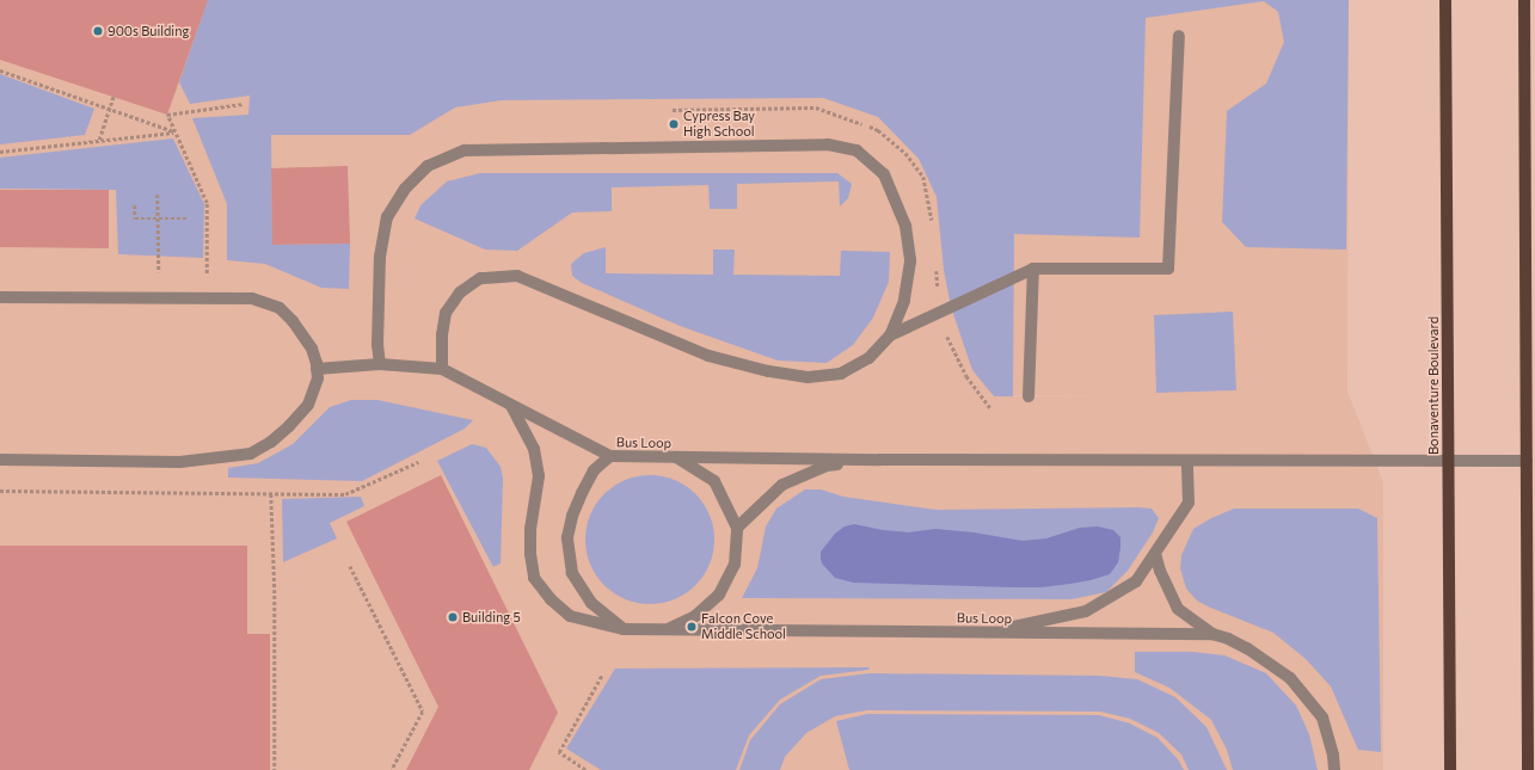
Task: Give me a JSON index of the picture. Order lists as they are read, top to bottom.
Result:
{
  "streets": {
    "main road": ["Bonaventure Boulevard"],
    "lane": ["Bus Loop"]
  },
  "crossings": [
    ["Bonaventure Boulevard", "Bus Loop"]
  ],
  "places": [
    "900s Building",
    "Cypress Bay High School",
    "Building 5",
    "Falcon Cove Middle School"
  ]
}
